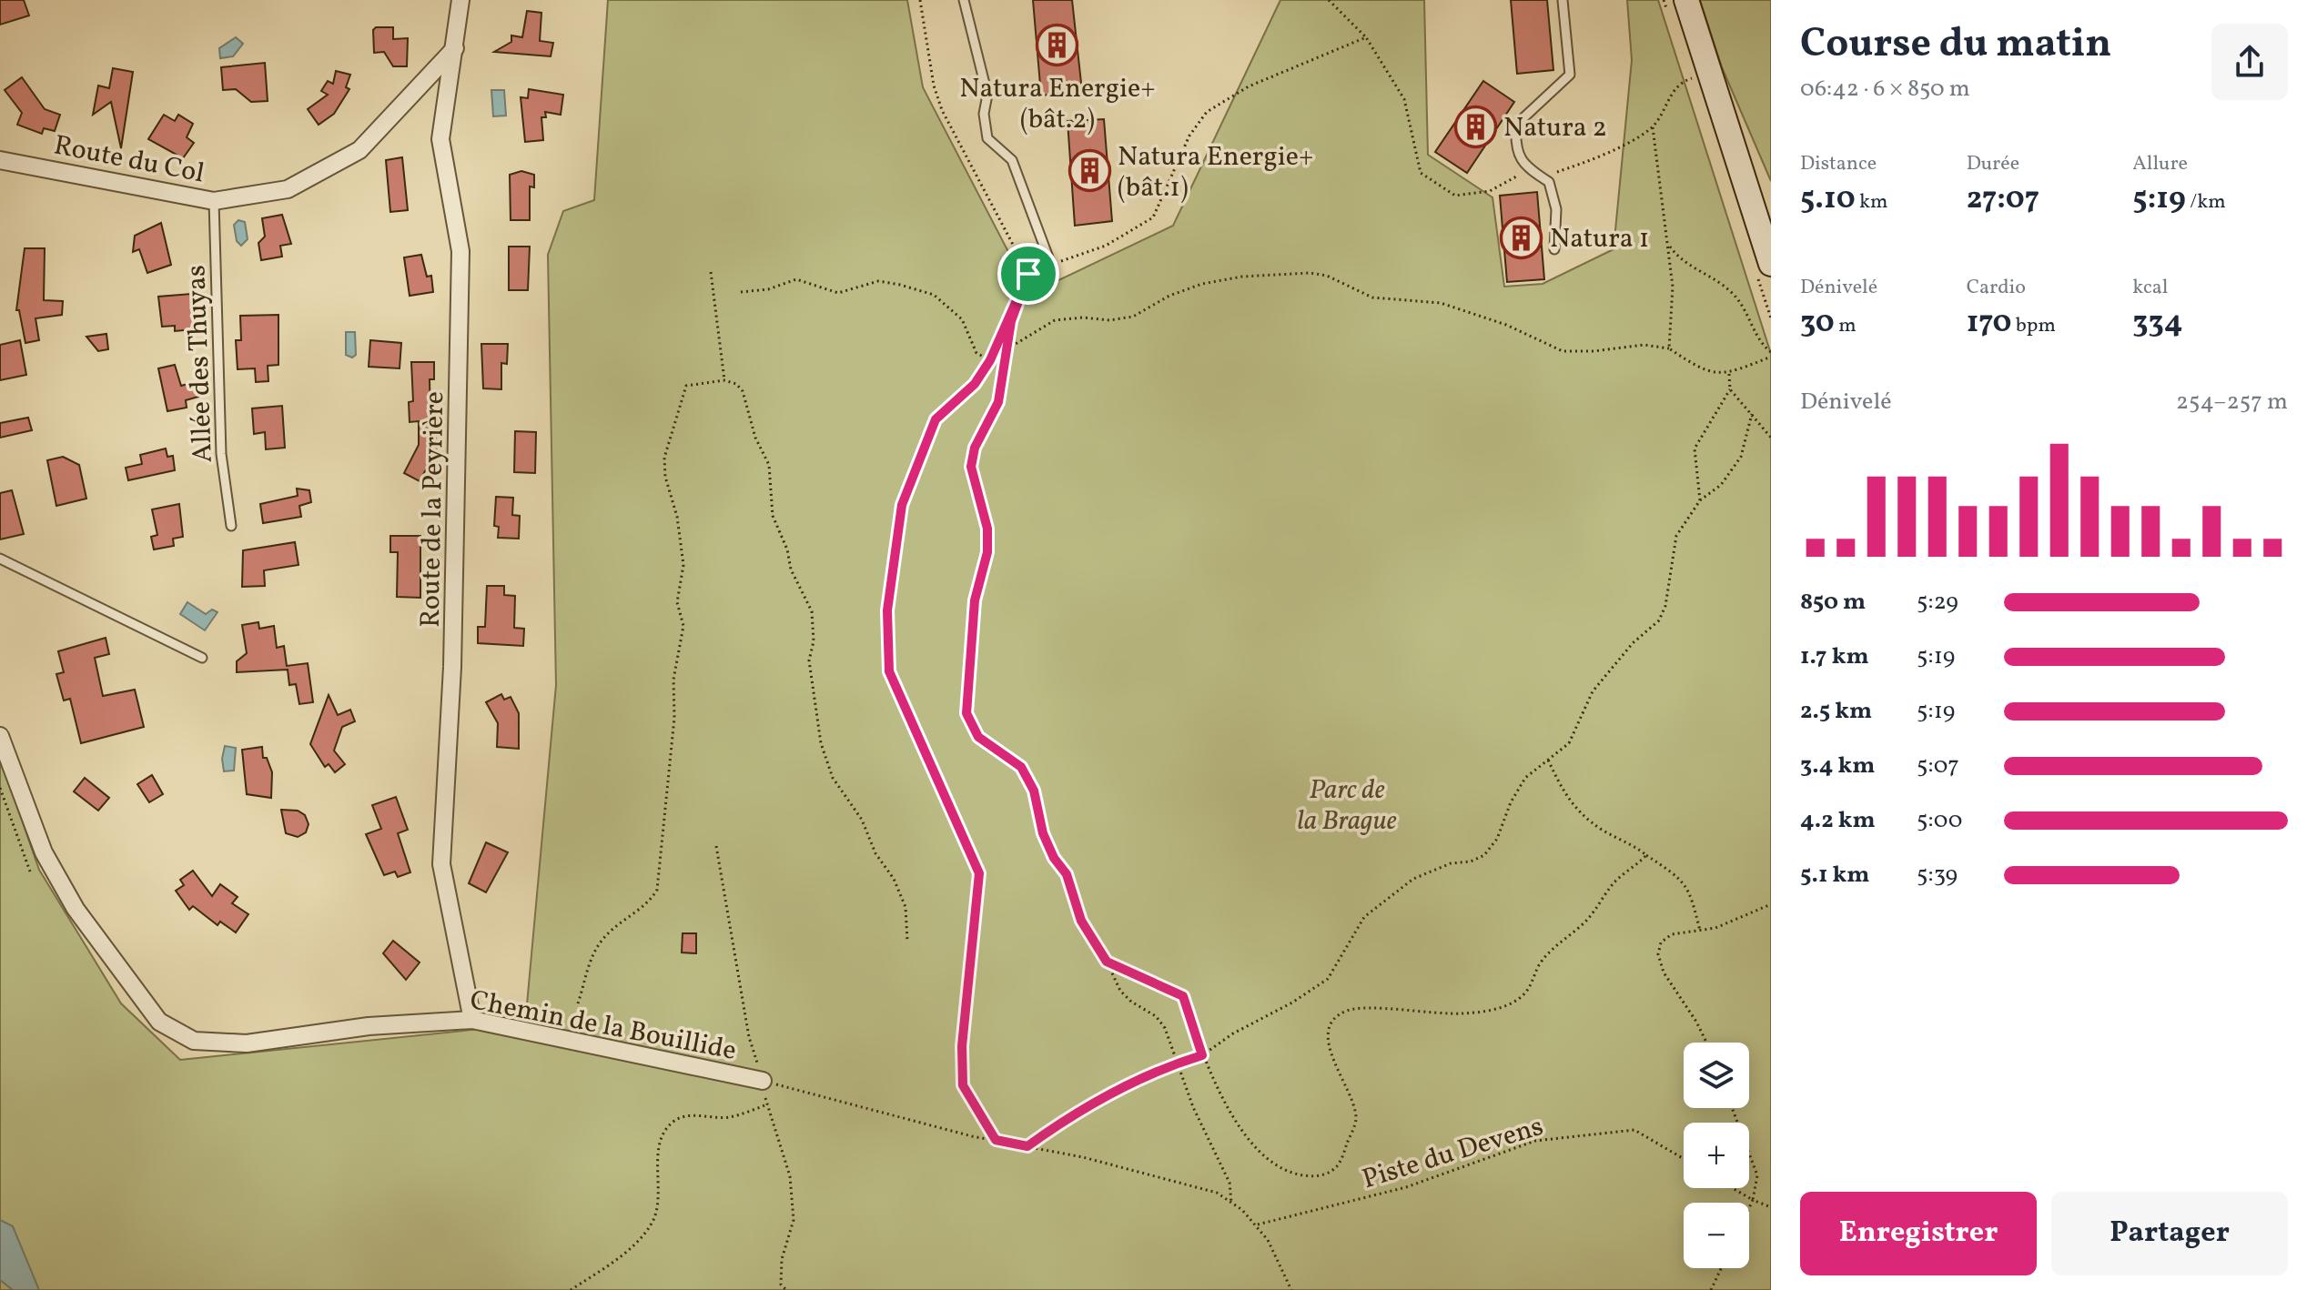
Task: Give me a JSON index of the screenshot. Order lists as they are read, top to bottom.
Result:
{
  "streets": {
    "street": ["Route du Col", "Route de la Peyrière", "Chemin de la Bouillide"],
    "lane": ["Allée des Thuyas"],
    "path": ["Piste du Devens"]
  },
  "crossings": [
    ["Route du Col", "Allée des Thuyas"],
    ["Route du Col", "Route de la Peyrière"],
    ["Route de la Peyrière", "Chemin de la Bouillide"]
  ],
  "parks": ["Parc de la Brague"],
  "places": {
    "building": [
      "Natura Energie+ (bât.2)",
      "Natura 2",
      "Natura Energie+ (bât.1)",
      "Natura 1"
    ]
  },
  "page": {
    "heading": ["Course du matin", "06:42 · 6 × 850 m"],
    "stats": [
      ["Distance", "5.10 km"],
      ["Durée", "27:07"],
      ["Allure", "5:19 /km"],
      ["Dénivelé", "30 m"],
      ["Cardio", "170 bpm"],
      ["kcal", "334"]
    ],
    "chart": ["Dénivelé", "254–257 m"],
    "list": [
      {
        "name": "850 m",
        "note": "5:29"
      },
      {
        "name": "1.7 km",
        "note": "5:19"
      },
      {
        "name": "2.5 km",
        "note": "5:19"
      },
      {
        "name": "3.4 km",
        "note": "5:07"
      },
      {
        "name": "4.2 km",
        "note": "5:00"
      },
      {
        "name": "5.1 km",
        "note": "5:39"
      }
    ],
    "map_buttons": ["+", "−"],
    "buttons": ["Enregistrer", "Partager"]
  }
}
